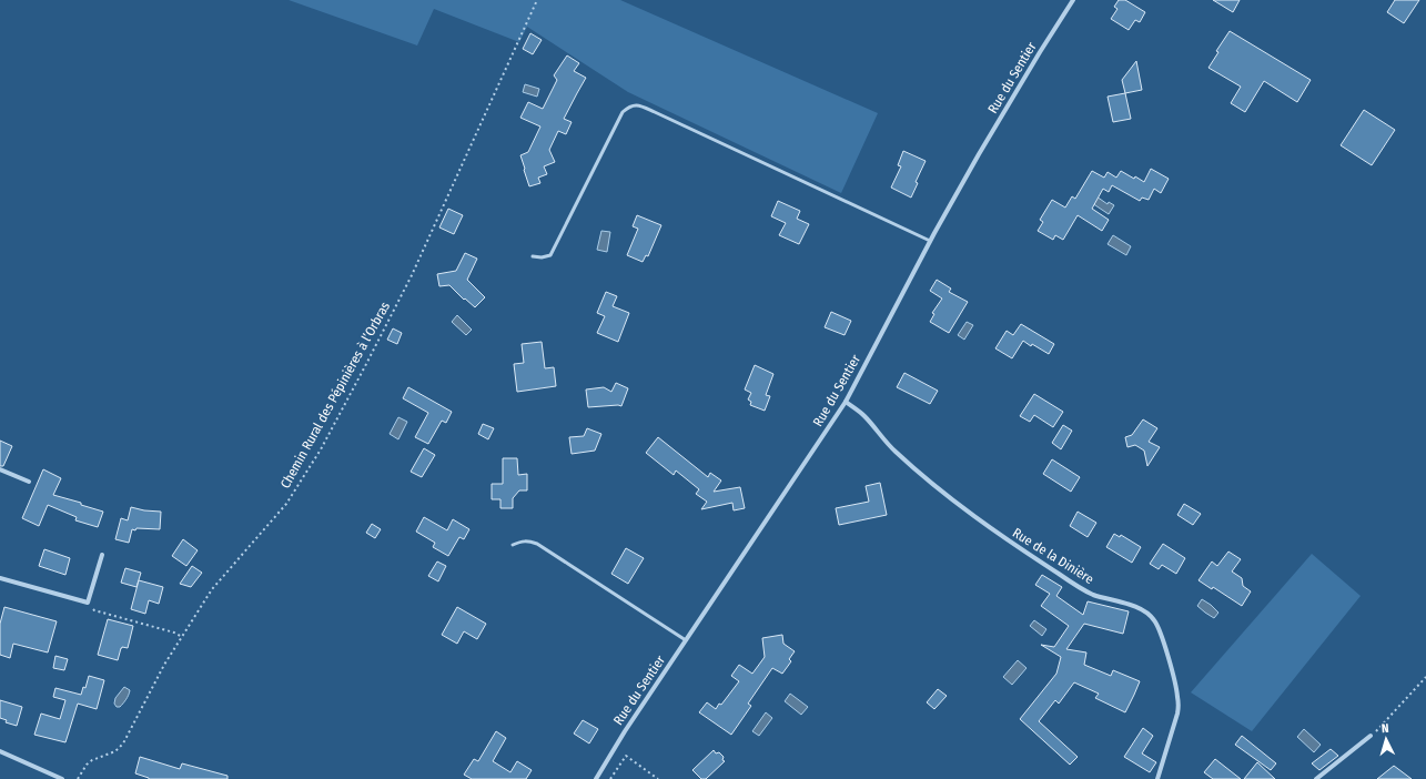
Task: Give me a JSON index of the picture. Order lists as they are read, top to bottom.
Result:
{
  "streets": {
    "street": ["Rue du Sentier", "Rue de la Dinière"],
    "path": ["Chemin Rural des Pépinières à l’Orbras"]
  },
  "crossings": [
    ["Rue du Sentier", "Rue de la Dinière"]
  ],
  "north": "top"
}
